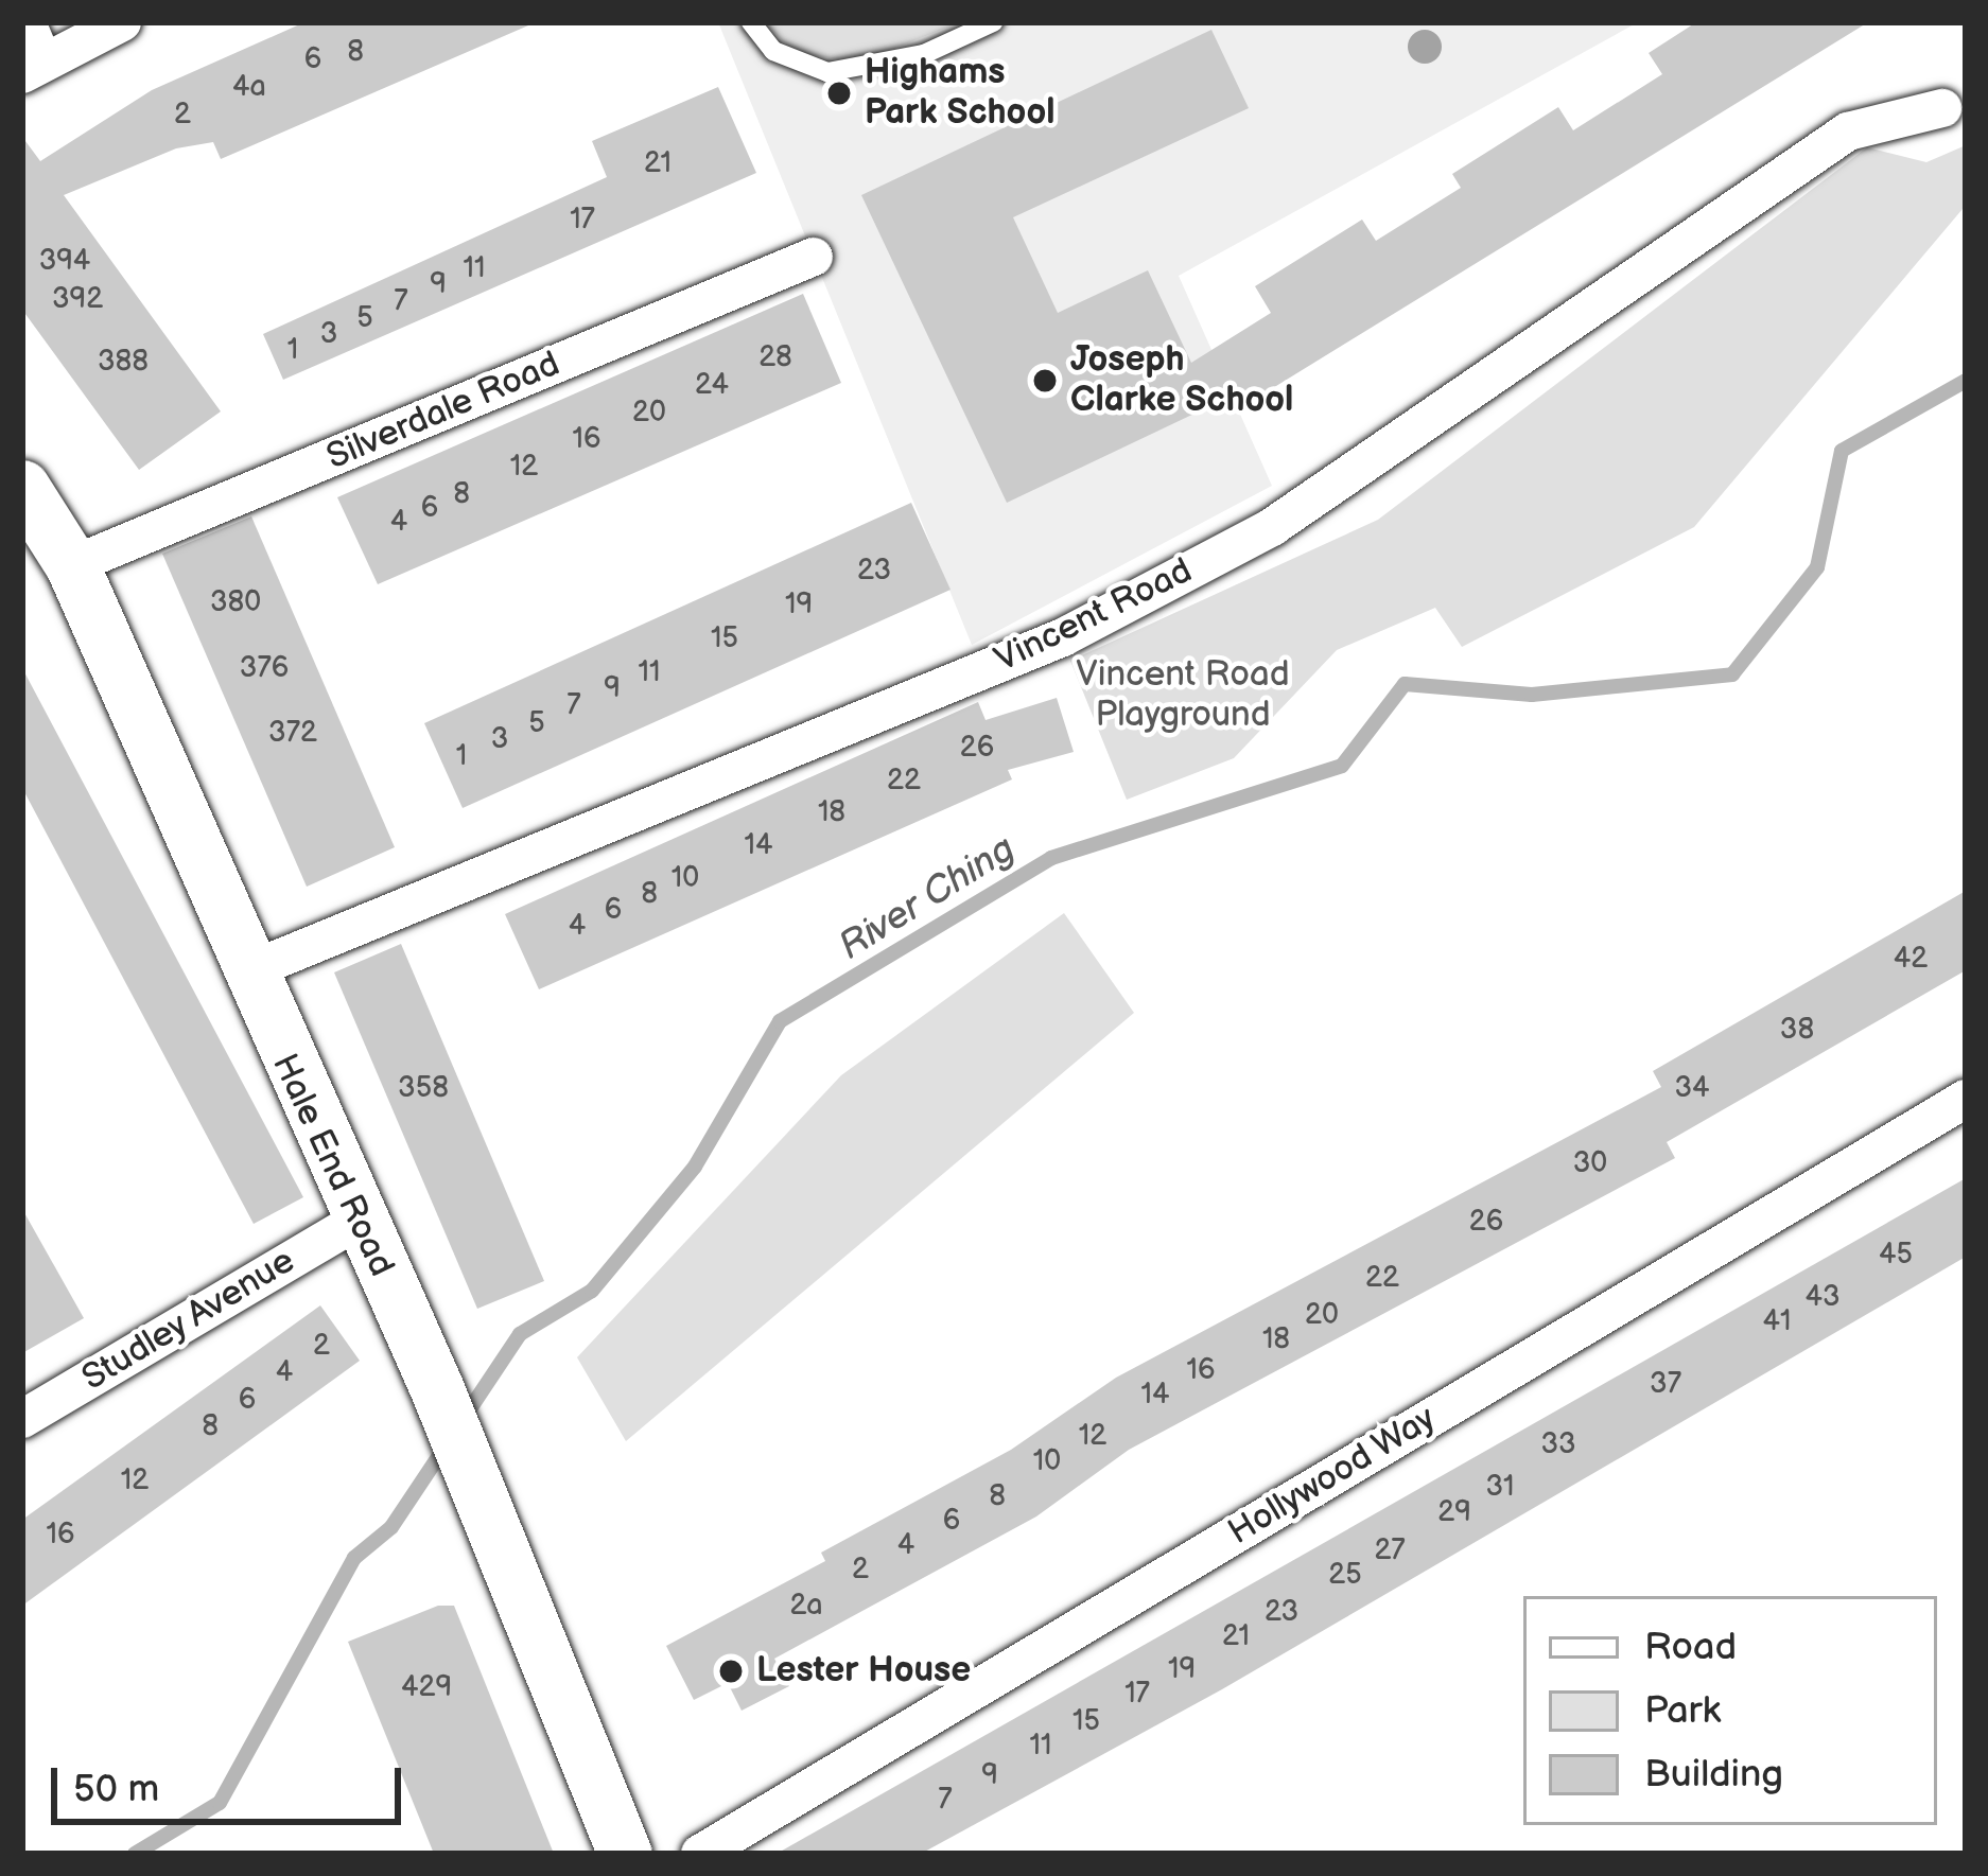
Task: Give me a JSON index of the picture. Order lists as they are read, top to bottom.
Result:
{
  "streets": {
    "street": [
      "Silverdale Road",
      "Vincent Road",
      "Hale End Road",
      "Studley Avenue",
      "Hollywood Way"
    ]
  },
  "crossings": [
    ["Silverdale Road", "Hale End Road"],
    ["Vincent Road", "Hale End Road"],
    ["Hale End Road", "Studley Avenue"]
  ],
  "water": ["River Ching"],
  "parks": ["Vincent Road Playground"],
  "places": ["Highams Park School", "Joseph Clarke School", "Lester House"],
  "house_numbers": [
    "8",
    "6",
    "4a",
    "2",
    "21",
    "17",
    "394",
    "11",
    "9",
    "392",
    "7",
    "5",
    "3",
    "1",
    "28",
    "388",
    "24",
    "20",
    "16",
    "12",
    "8",
    "6",
    "4",
    "23",
    "380",
    "19",
    "15",
    "376",
    "11",
    "9",
    "7",
    "5",
    "372",
    "3",
    "26",
    "1",
    "22",
    "18",
    "14",
    "10",
    "8",
    "6",
    "4",
    "42",
    "38",
    "358",
    "34",
    "30",
    "26",
    "45",
    "22",
    "43",
    "20",
    "41",
    "18",
    "2",
    "16",
    "4",
    "37",
    "14",
    "6",
    "8",
    "12",
    "33",
    "10",
    "12",
    "31",
    "8",
    "29",
    "6",
    "16",
    "4",
    "27",
    "2",
    "25",
    "2a",
    "23",
    "21",
    "19",
    "429",
    "17",
    "15",
    "11",
    "9",
    "7"
  ],
  "legend": ["Road", "Park", "Building"],
  "scale_bar": "50 m"
}
